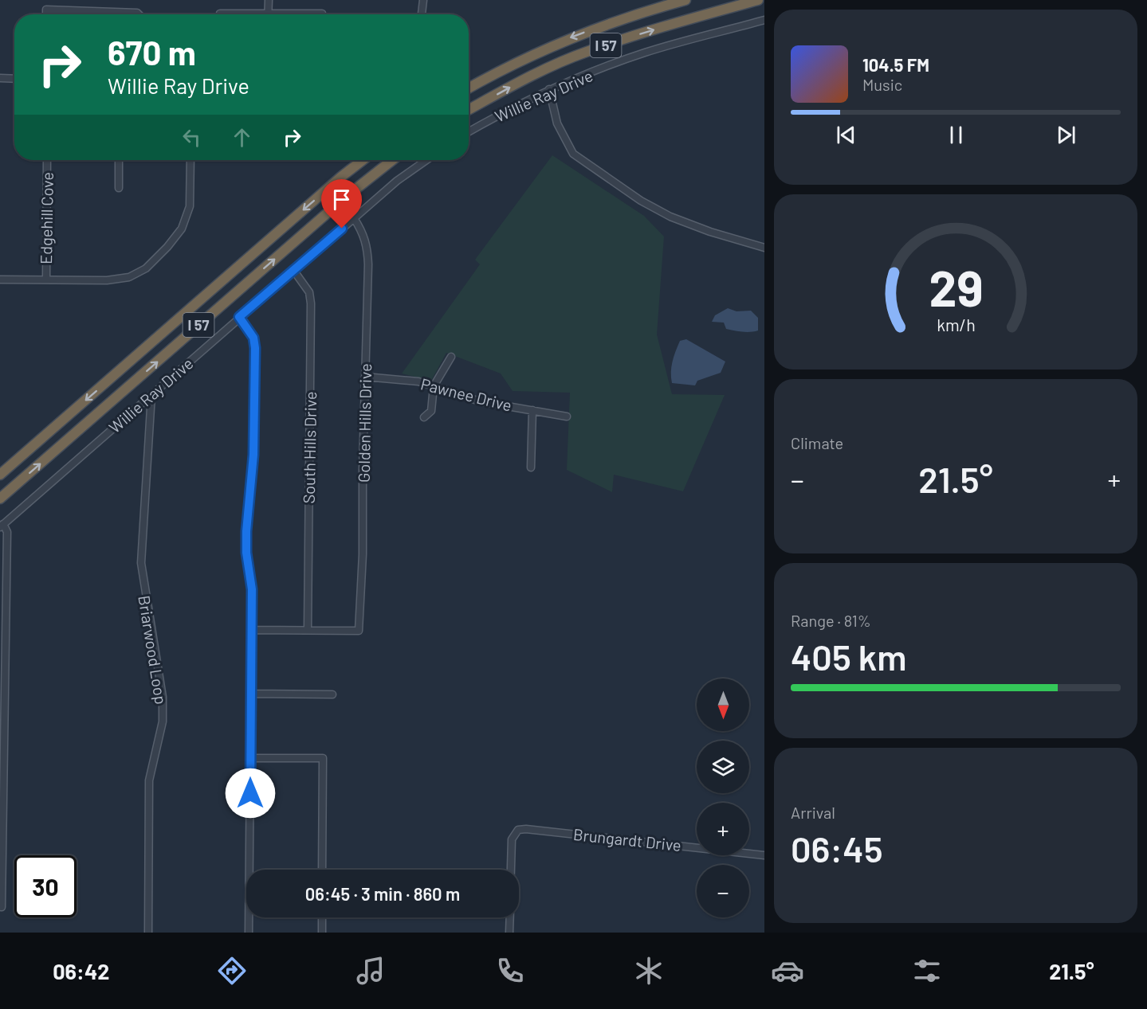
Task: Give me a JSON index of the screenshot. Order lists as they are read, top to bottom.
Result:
{
  "streets": {
    "highway": ["I 57"],
    "street": [
      "Willie Ray Drive",
      "Edgehill Cove",
      "Pawnee Drive",
      "Golden Hills Drive",
      "South Hills Drive",
      "Briarwood Loop",
      "Brungardt Drive"
    ]
  },
  "crossings": [
    ["Willie Ray Drive", "Golden Hills Drive"],
    ["Willie Ray Drive", "South Hills Drive"],
    ["Willie Ray Drive", "Briarwood Loop"],
    ["Pawnee Drive", "Golden Hills Drive"],
    ["Golden Hills Drive", "South Hills Drive"]
  ],
  "north": "bottom",
  "page": {
    "turn": ["670 m", "Willie Ray Drive"],
    "song": ["104.5 FM", "Music"],
    "tile": [
      "Climate",
      ["Range · 81%", "405 km"],
      ["Arrival", "06:45"]
    ],
    "heat": ["−", "21.5°", "+"],
    "map_buttons": ["+", "−"],
    "limit": "30",
    "trip": "06:45 · 3 min · 860 m",
    "tabs": ["06:42", "21.5°"],
    "gauge": ["29", "km/h"]
  }
}
